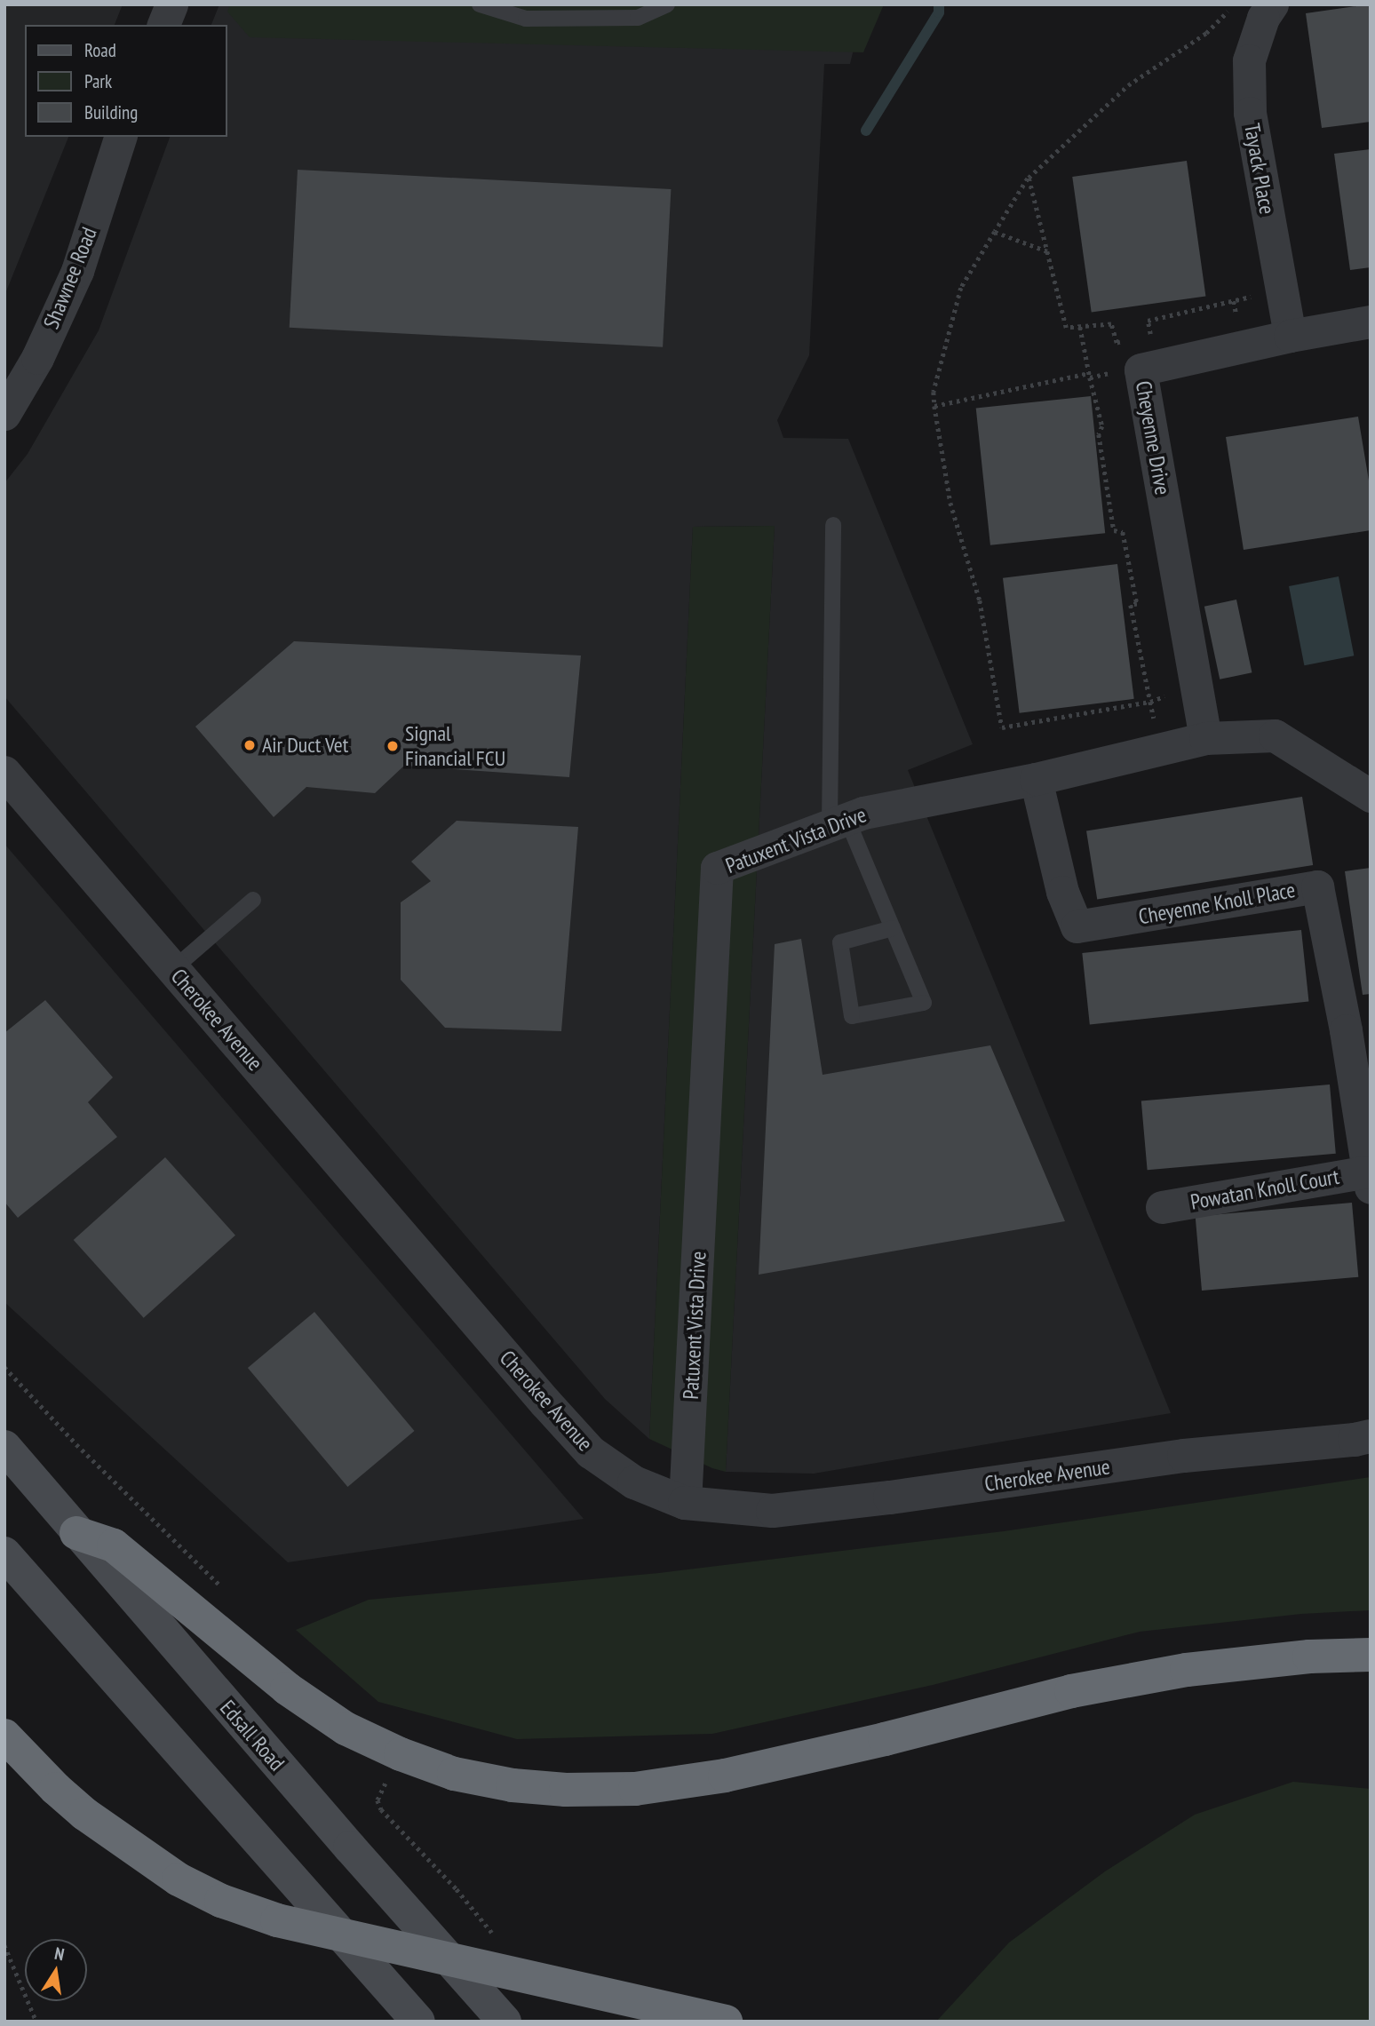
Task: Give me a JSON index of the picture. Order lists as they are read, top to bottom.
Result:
{
  "streets": {
    "main road": ["Edsall Road"],
    "street": [
      "Tayack Place",
      "Shawnee Road",
      "Cheyenne Drive",
      "Patuxent Vista Drive",
      "Cheyenne Knoll Place",
      "Cherokee Avenue",
      "Powatan Knoll Court"
    ]
  },
  "crossings": [
    ["Tayack Place", "Cheyenne Drive"],
    ["Cheyenne Drive", "Patuxent Vista Drive"],
    ["Patuxent Vista Drive", "Cheyenne Knoll Place"],
    ["Patuxent Vista Drive", "Cherokee Avenue"],
    ["Cheyenne Knoll Place", "Powatan Knoll Court"]
  ],
  "places": ["Air Duct Vet", "Signal Financial FCU"],
  "legend": ["Road", "Park", "Building"],
  "north": "top"
}
